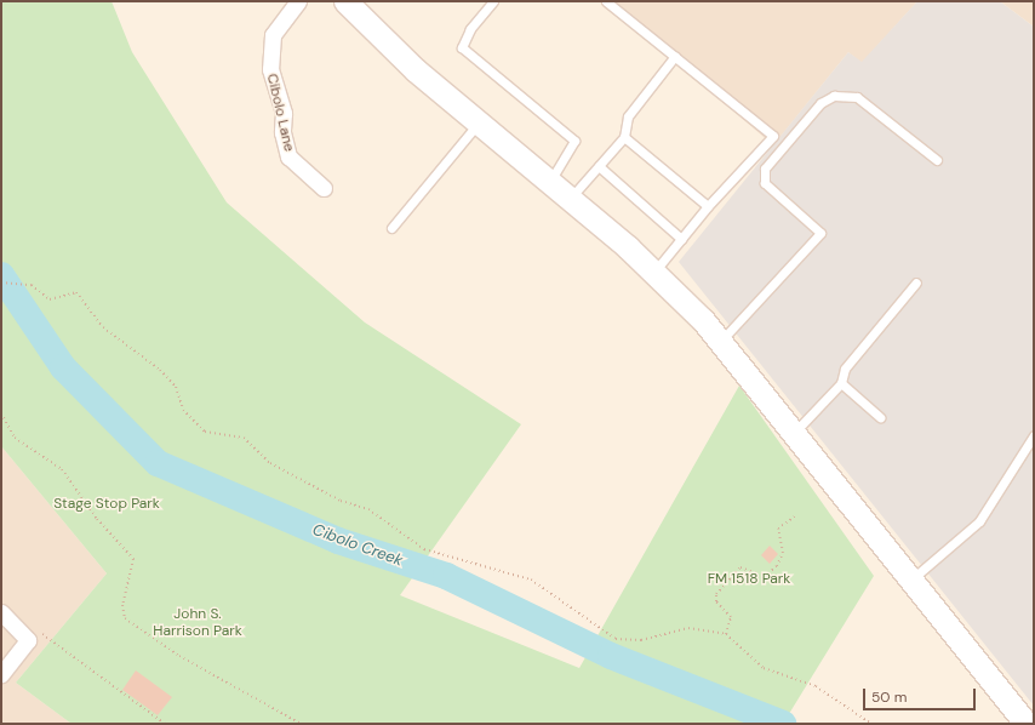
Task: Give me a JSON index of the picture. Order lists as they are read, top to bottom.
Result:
{
  "streets": {
    "street": ["Cibolo Lane"]
  },
  "water": ["Cibolo Creek"],
  "parks": ["Stage Stop Park", "FM 1518 Park", "John S. Harrison Park"],
  "scale_bar": "50 m"
}
